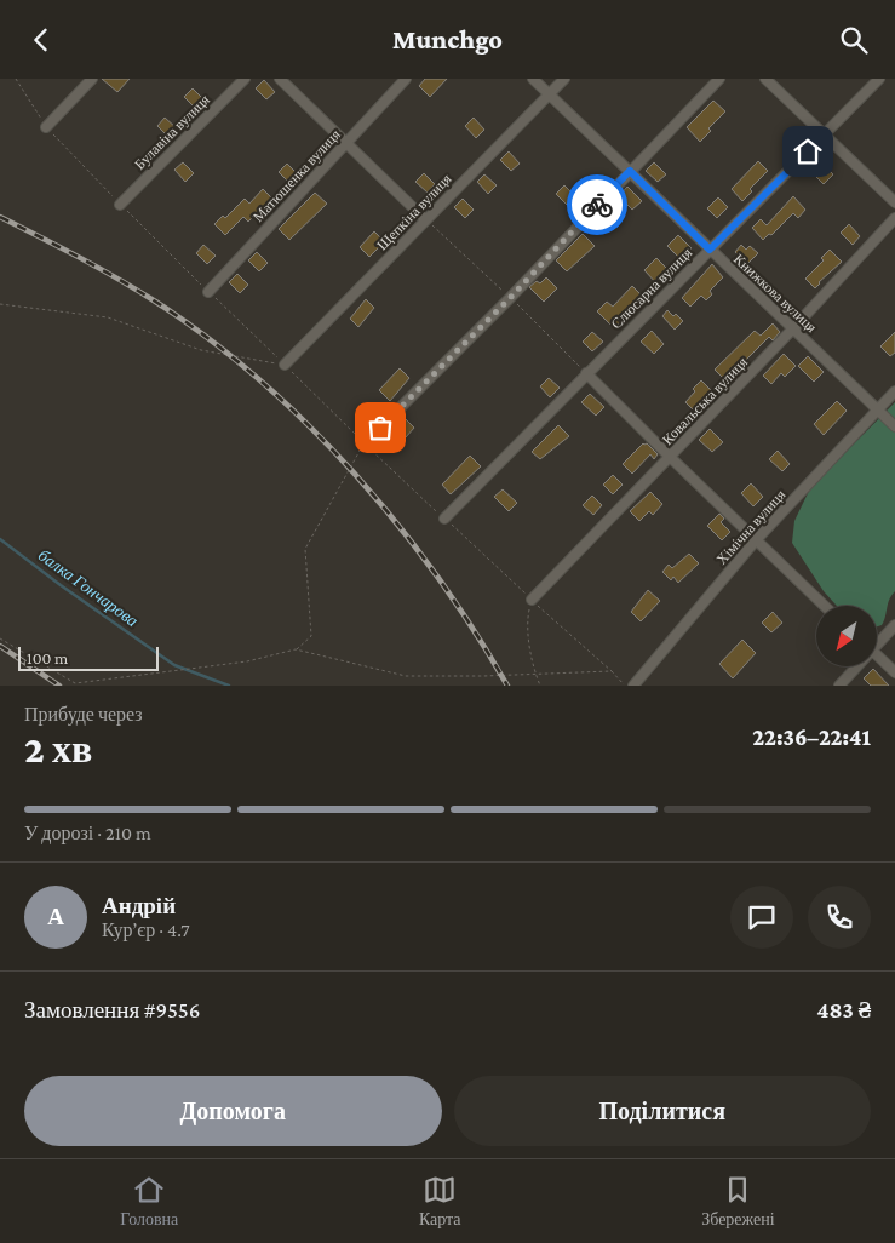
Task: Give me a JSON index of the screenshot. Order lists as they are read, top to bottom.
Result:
{
  "streets": {
    "street": [
      "Булавіна вулиця",
      "Матюшенка вулиця",
      "Щепкіна вулиця",
      "Слюсарна вулиця",
      "Книжкова вулиця",
      "Ковальська вулиця",
      "Хімічна вулиця"
    ]
  },
  "crossings": [
    ["Щепкіна вулиця", "Книжкова вулиця"],
    ["Слюсарна вулиця", "Книжкова вулиця"],
    ["Книжкова вулиця", "Ковальська вулиця"],
    ["Книжкова вулиця", "Хімічна вулиця"]
  ],
  "water": ["балка Гончарова"],
  "scale_bar": "100 m",
  "north": "bottom left",
  "page": {
    "header": "Munchgo",
    "scale": "100 m",
    "heading": ["2 хв", "Прибуде через", "22:36–22:41"],
    "panel": [
      "Андрій",
      "Кур’єр · 4.7",
      "Замовлення #9556",
      "483 ₴"
    ],
    "bar": "У дорозі · 210 m",
    "round": "А",
    "buttons": ["Допомога", "Поділитися"],
    "tabs": ["Головна", "Карта", "Збережені"]
  }
}
